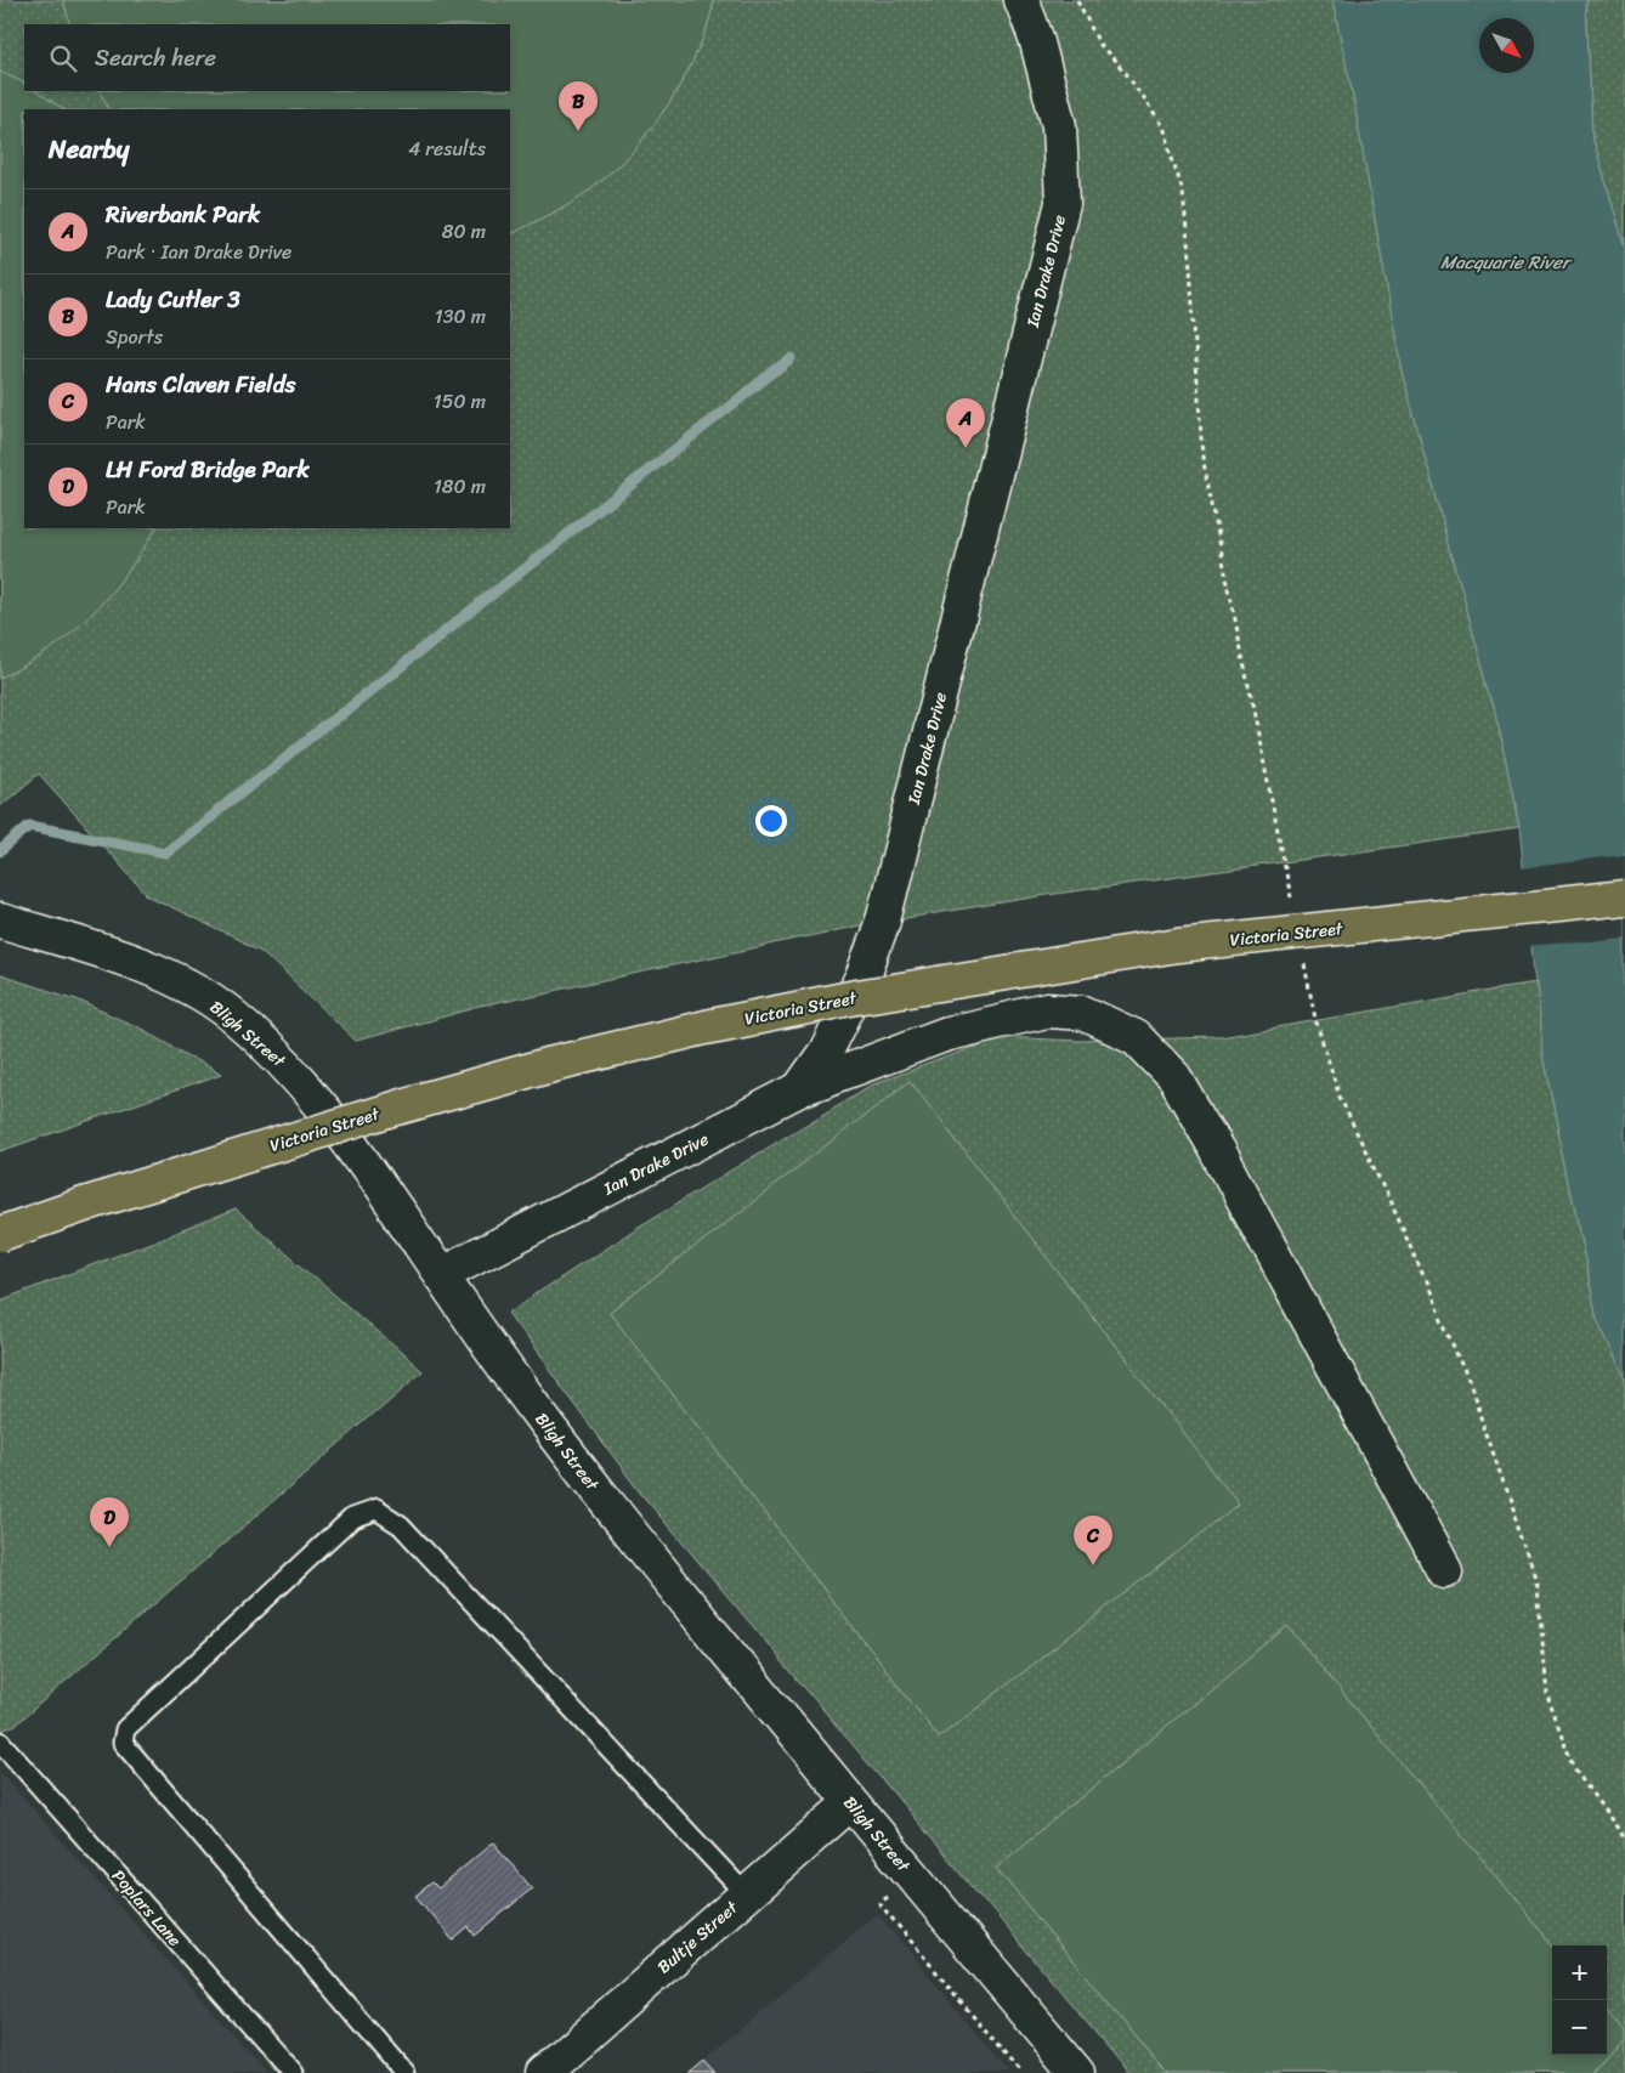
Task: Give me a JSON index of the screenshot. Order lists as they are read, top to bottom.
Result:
{
  "streets": {
    "highway": ["Victoria Street"],
    "street": ["Ian Drake Drive", "Bligh Street", "Bultje Street"],
    "lane": ["Poplars Lane"]
  },
  "crossings": [
    ["Ian Drake Drive", "Bligh Street"],
    ["Bligh Street", "Bultje Street"]
  ],
  "water": ["Macquarie River"],
  "north": "bottom right",
  "page": {
    "search": "Search here",
    "pins": [
      "B",
      "A",
      "D",
      "C"
    ],
    "heading": ["Nearby", "4 results"],
    "list": [
      {
        "mark": "A",
        "name": "Riverbank Park",
        "note": "Park · Ian Drake Drive",
        "value": "80 m"
      },
      {
        "mark": "B",
        "name": "Lady Cutler 3",
        "note": "Sports",
        "value": "130 m"
      },
      {
        "mark": "C",
        "name": "Hans Claven Fields",
        "note": "Park",
        "value": "150 m"
      },
      {
        "mark": "D",
        "name": "LH Ford Bridge Park",
        "note": "Park",
        "value": "180 m"
      }
    ],
    "map_buttons": ["+", "−"]
  }
}
